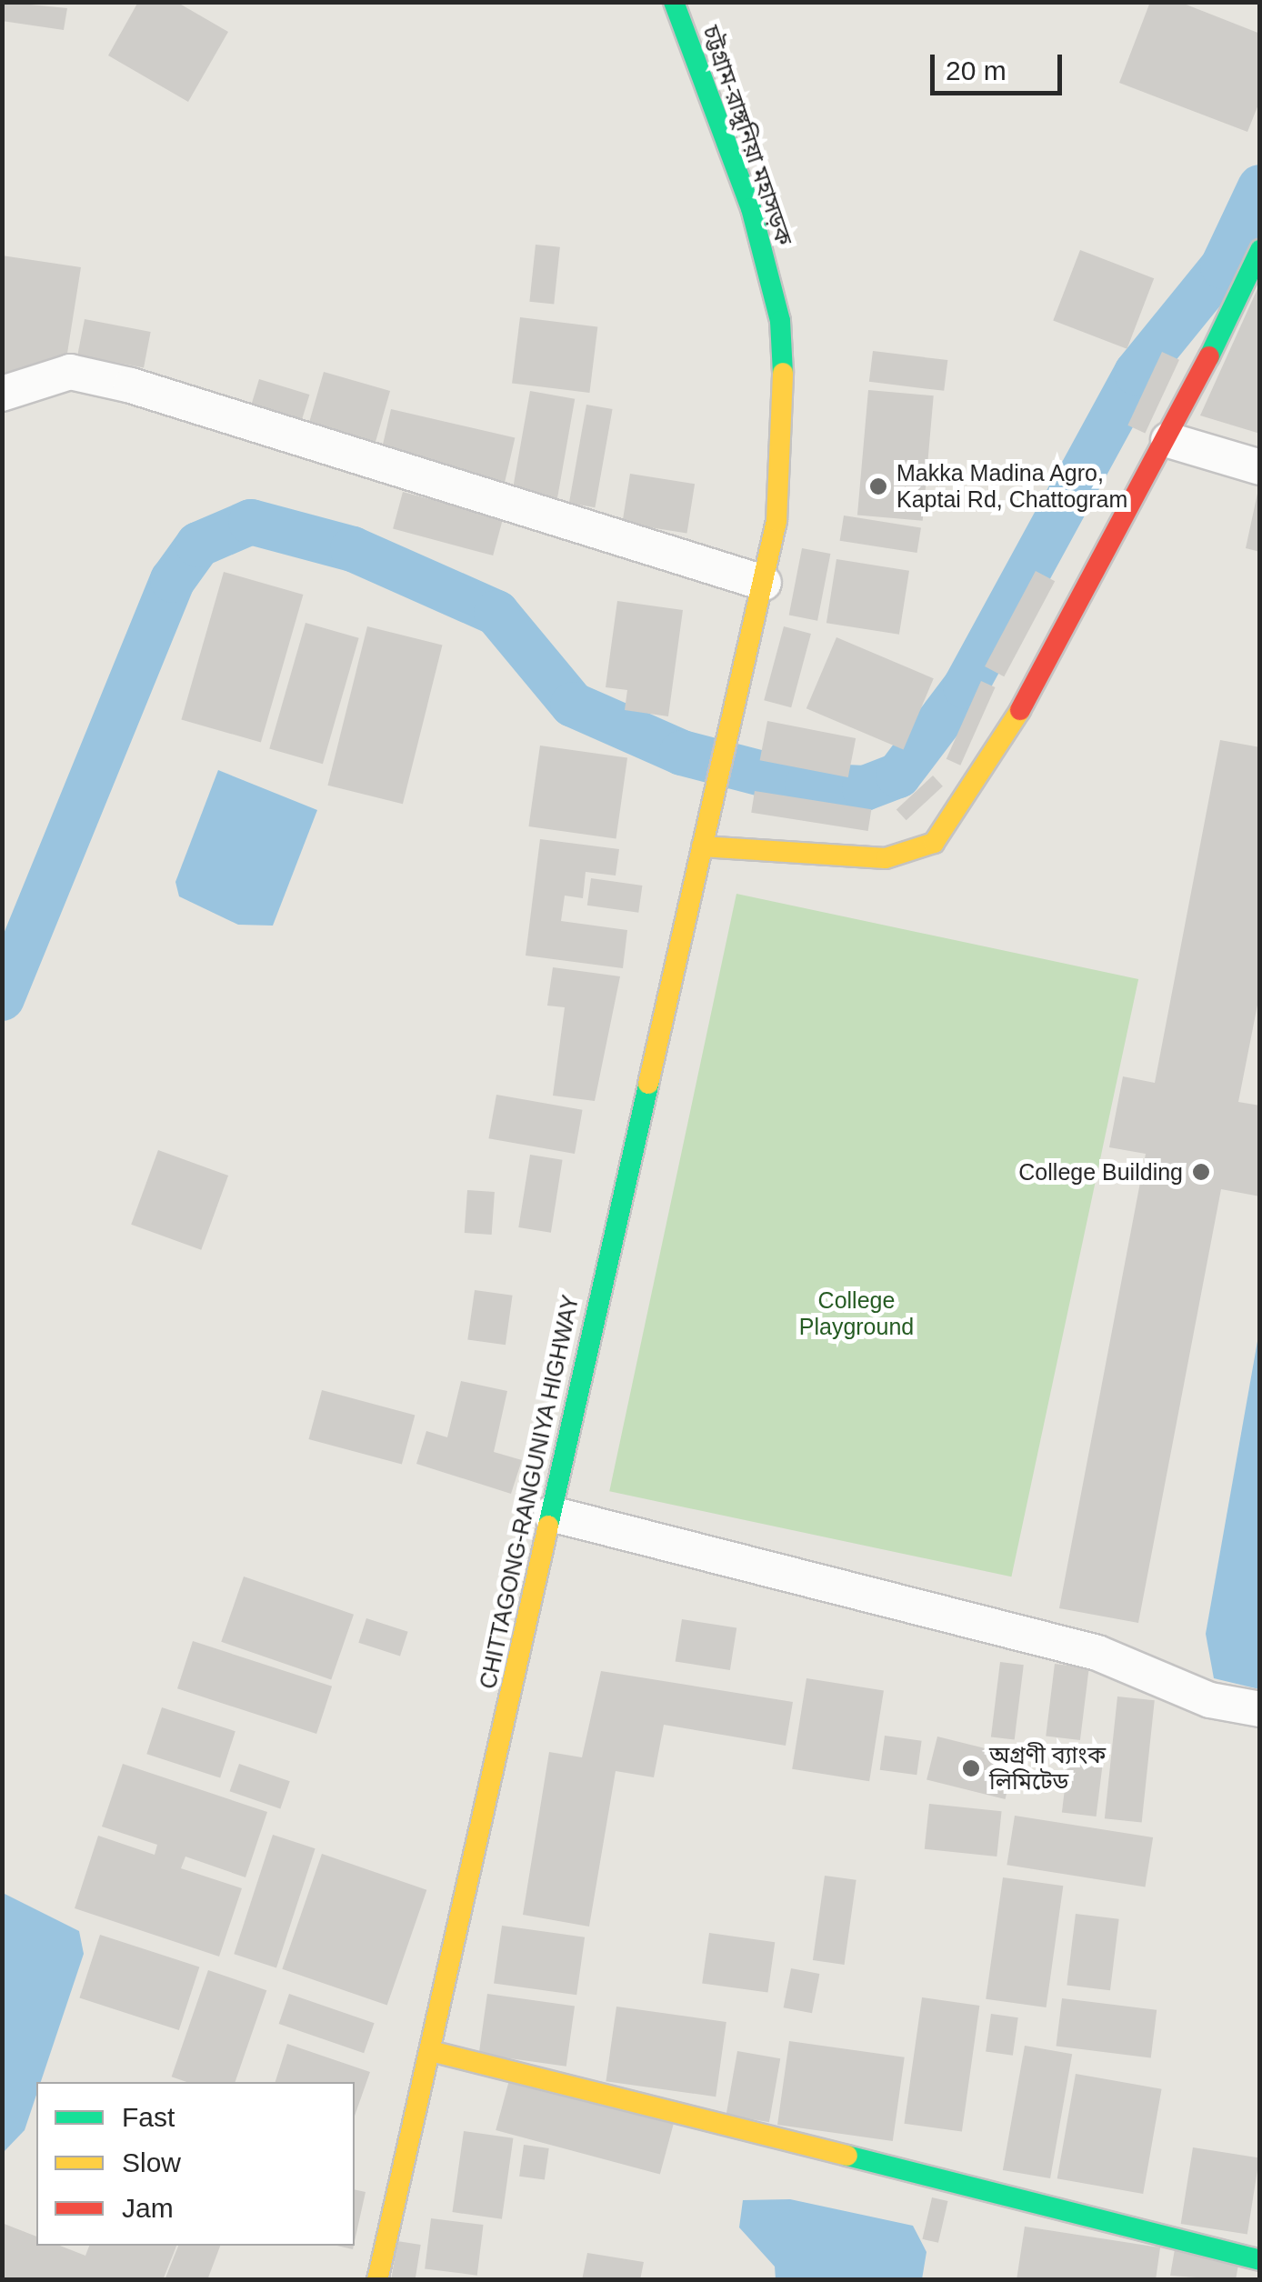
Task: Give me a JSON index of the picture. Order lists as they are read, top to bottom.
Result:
{
  "streets": {
    "main road": ["চট্টগ্রাম-রাঙ্গুনিয়া মহাসড়ক", "CHITTAGONG-RANGUNIYA HIGHWAY"]
  },
  "crossings": [
    ["চট্টগ্রাম-রাঙ্গুনিয়া মহাসড়ক", "CHITTAGONG-RANGUNIYA HIGHWAY"]
  ],
  "parks": ["College Playground"],
  "places": ["Makka Madina Agro, Kaptai Rd, Chattogram", "College Building", "অগ্রণী ব্যাংক লিমিটেড"],
  "legend": ["Fast", "Slow", "Jam"],
  "scale_bar": "20 m"
}
